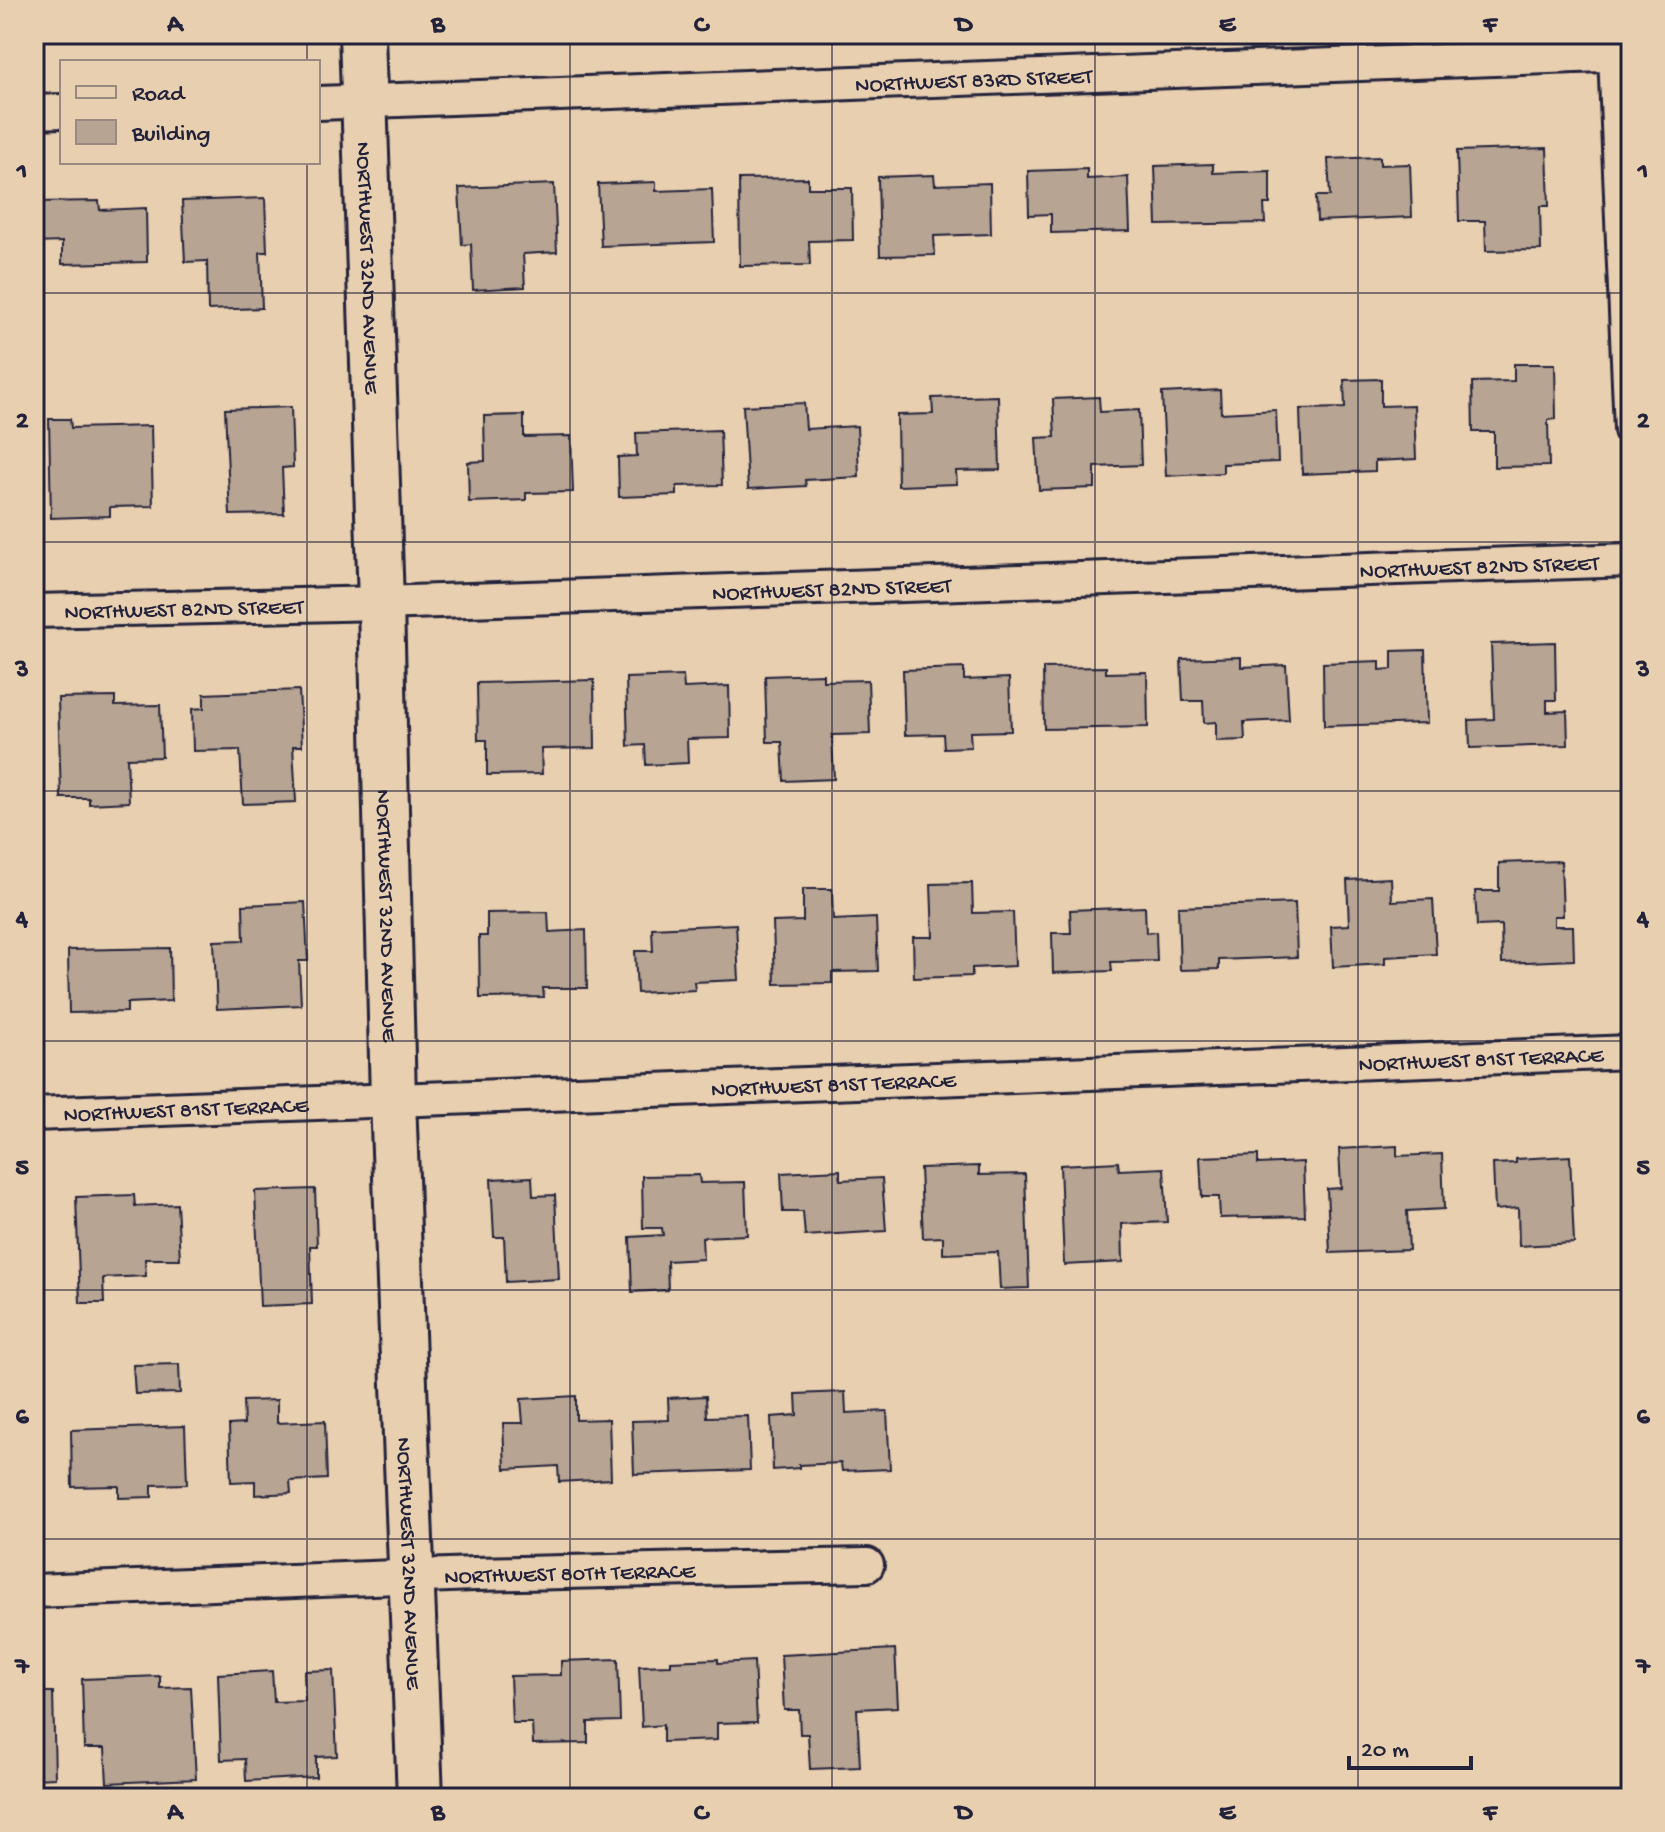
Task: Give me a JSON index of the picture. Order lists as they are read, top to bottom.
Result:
{
  "streets": {
    "main road": ["NORTHWEST 32ND AVENUE"],
    "street": [
      "NORTHWEST 83RD STREET",
      "NORTHWEST 82ND STREET",
      "NORTHWEST 81ST TERRACE",
      "NORTHWEST 80TH TERRACE"
    ]
  },
  "crossings": [
    ["NORTHWEST 83RD STREET", "NORTHWEST 32ND AVENUE"],
    ["NORTHWEST 32ND AVENUE", "NORTHWEST 82ND STREET"],
    ["NORTHWEST 32ND AVENUE", "NORTHWEST 81ST TERRACE"],
    ["NORTHWEST 32ND AVENUE", "NORTHWEST 80TH TERRACE"]
  ],
  "legend": ["Road", "Building"],
  "scale_bar": "20 m",
  "grid": {
    "columns": [
      "A",
      "B",
      "C",
      "D",
      "E",
      "F"
    ],
    "rows": [
      "1",
      "2",
      "3",
      "4",
      "5",
      "6",
      "7"
    ]
  }
}
